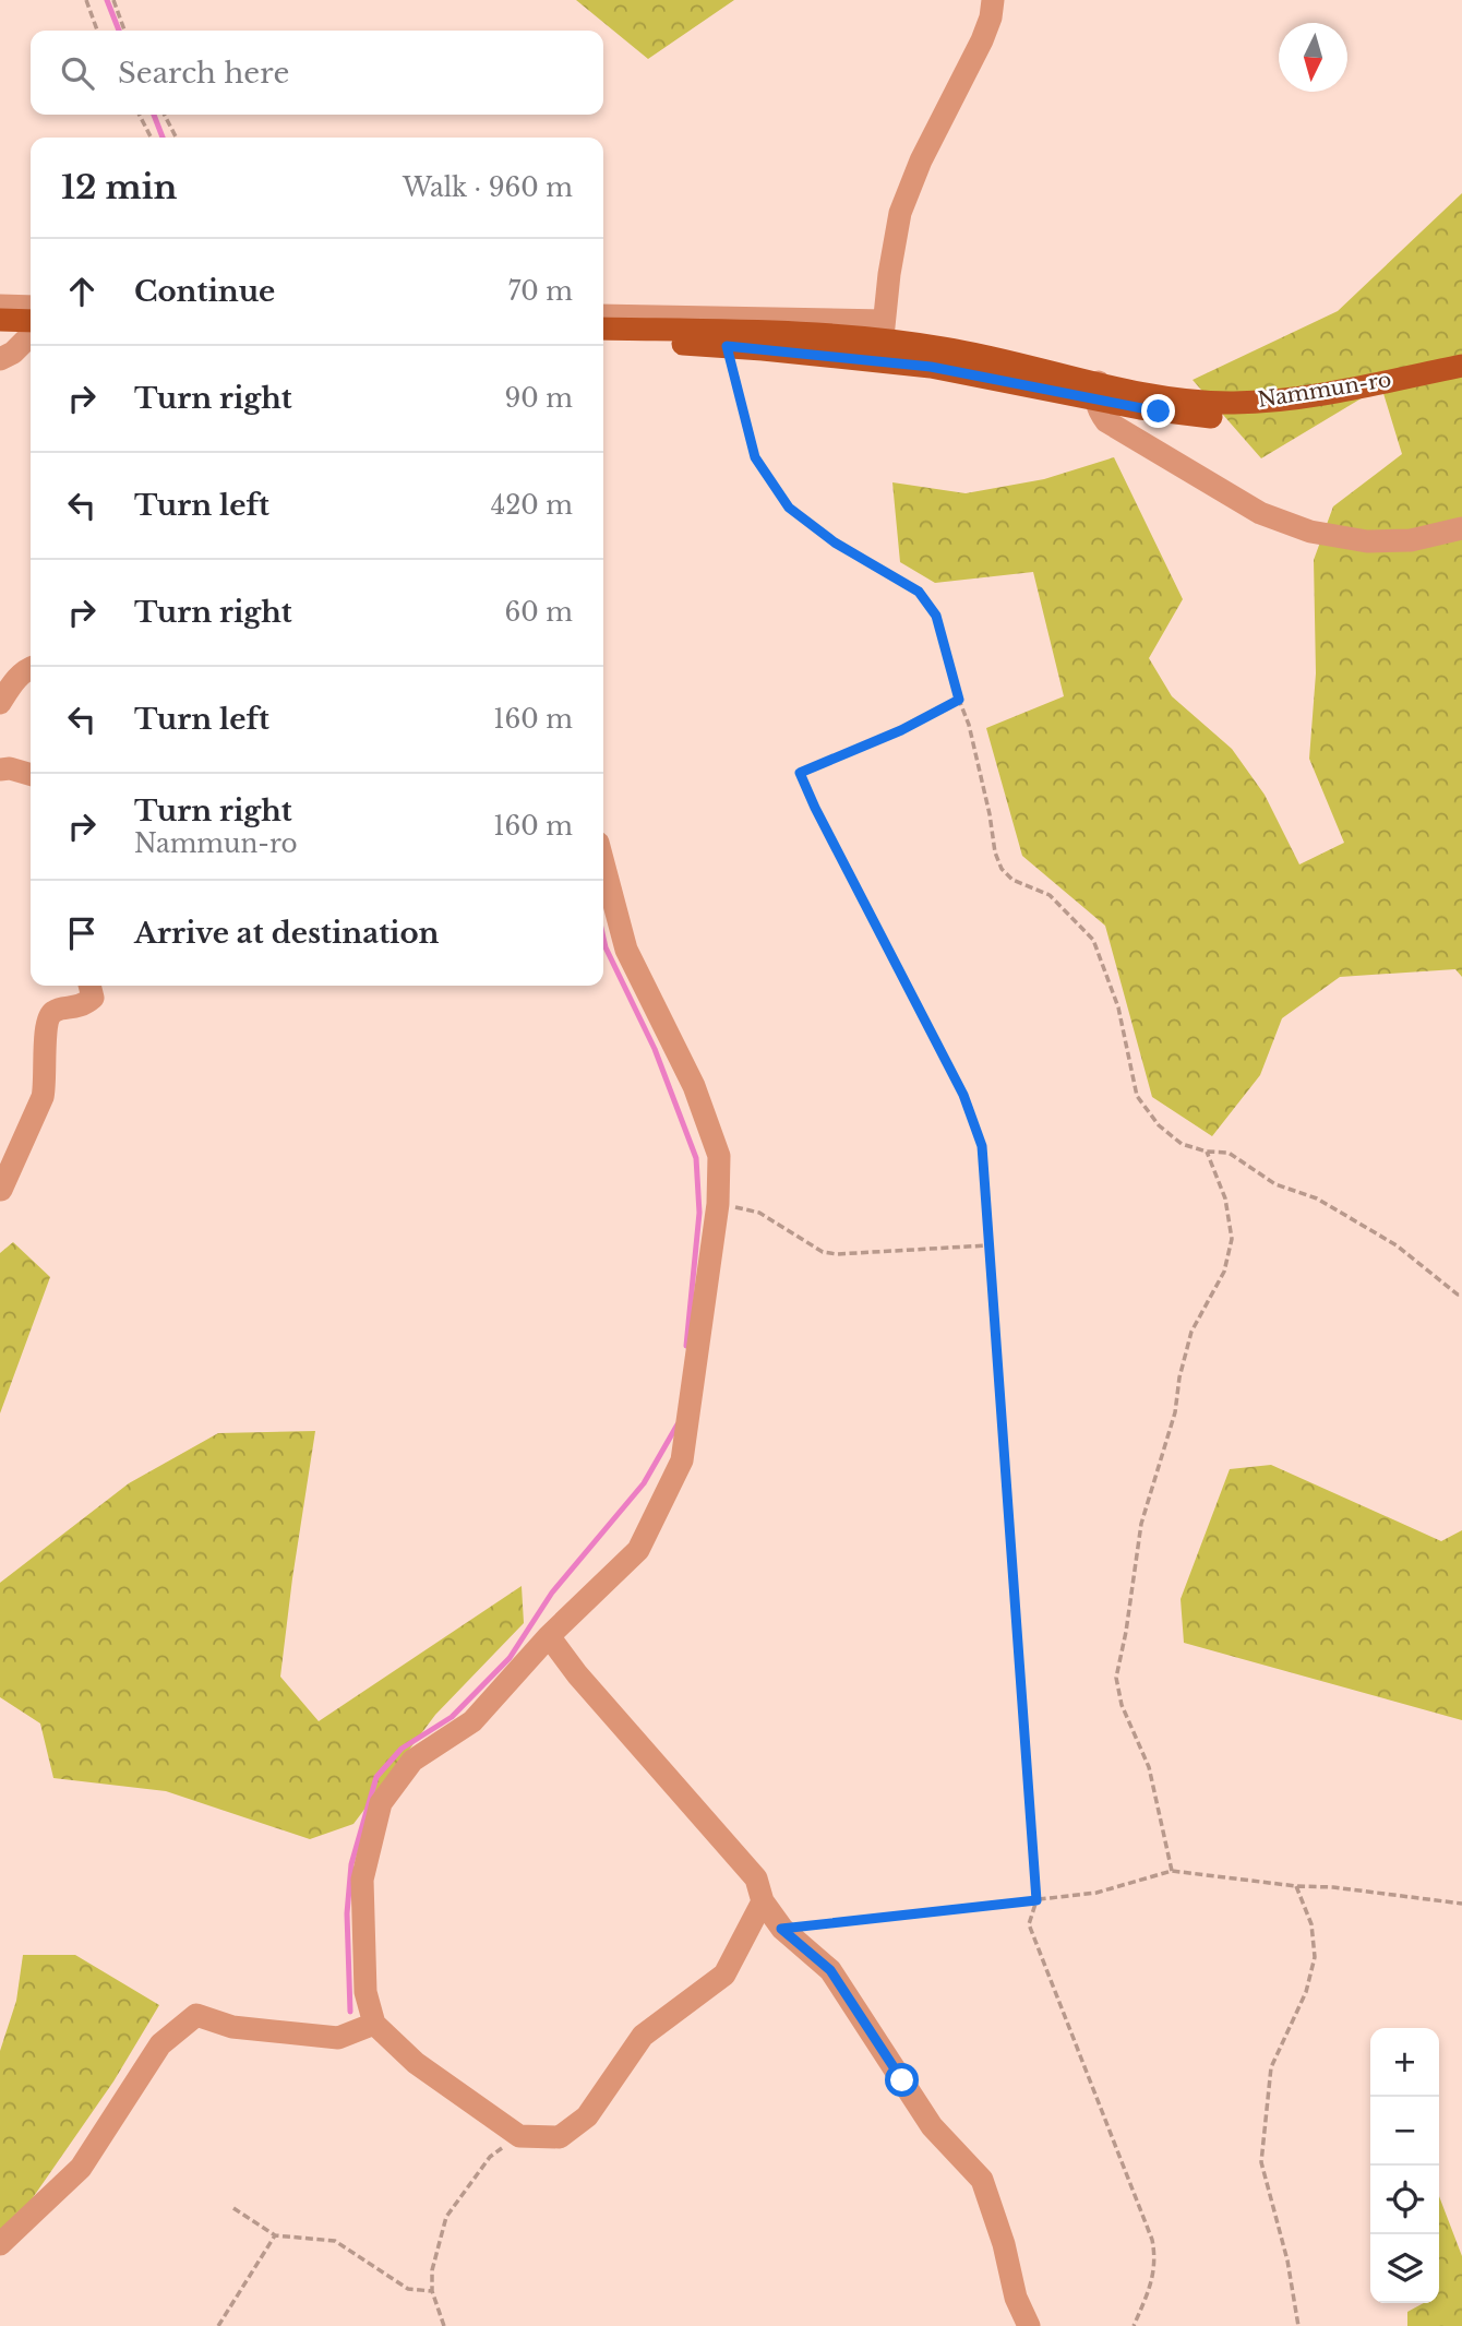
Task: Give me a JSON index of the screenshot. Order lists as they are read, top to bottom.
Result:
{
  "streets": {
    "main road": ["Nammun-ro"]
  },
  "north": "bottom",
  "page": {
    "search": "Search here",
    "heading": ["12 min", "Walk · 960 m"],
    "list": [
      ["Continue", "70 m"],
      ["Turn right", "90 m"],
      ["Turn left", "420 m"],
      ["Turn right", "60 m"],
      ["Turn left", "160 m"],
      ["Turn right", "Nammun-ro", "160 m"],
      "Arrive at destination"
    ],
    "map_buttons": ["+", "−"]
  }
}
